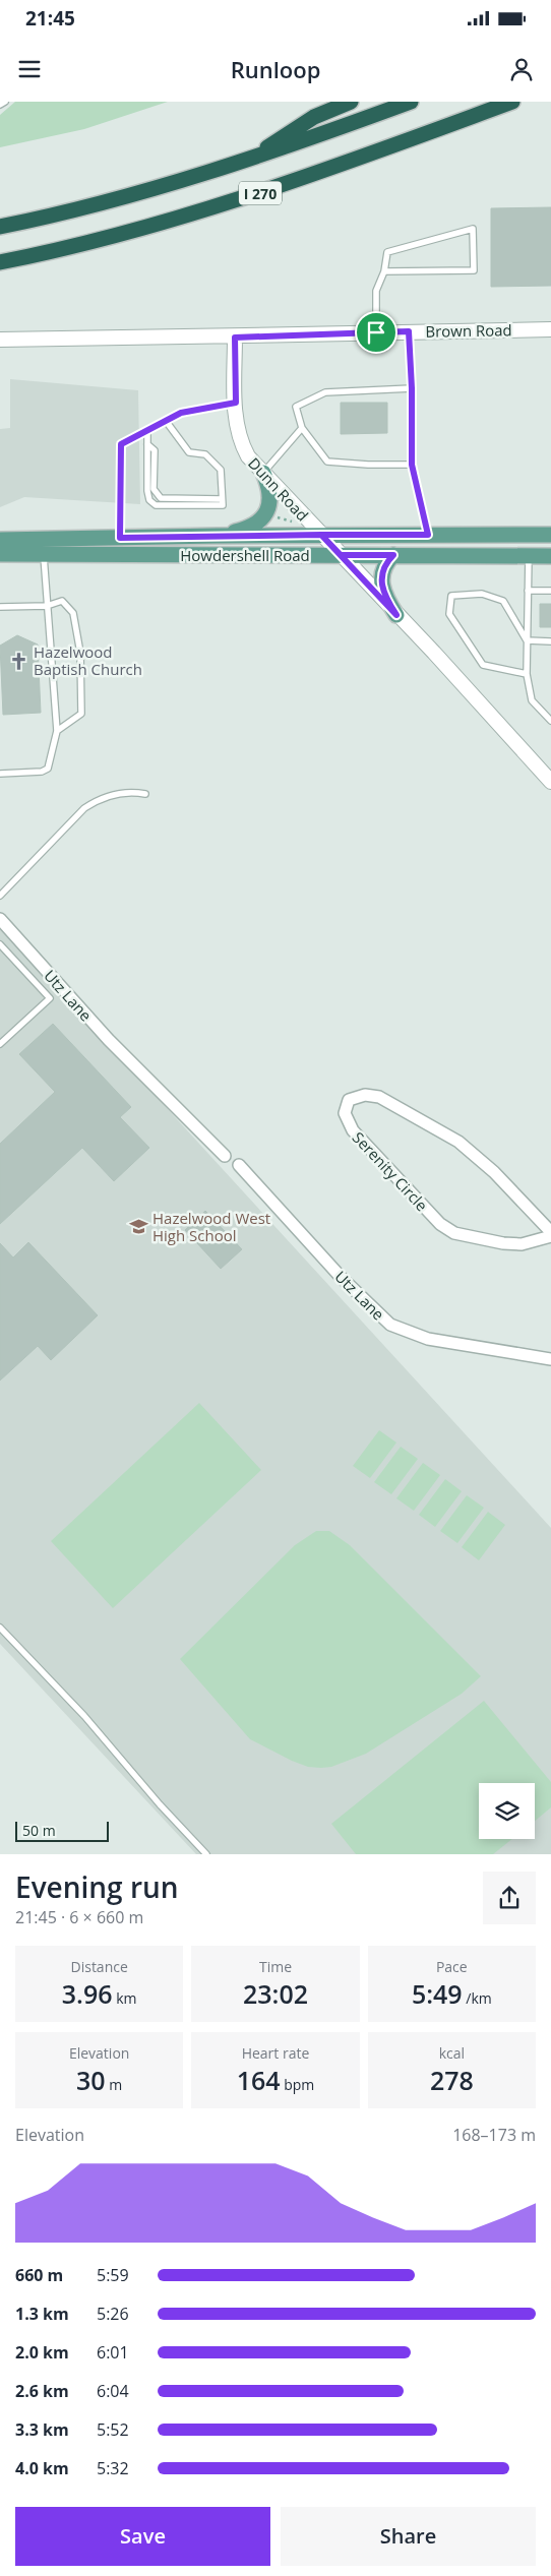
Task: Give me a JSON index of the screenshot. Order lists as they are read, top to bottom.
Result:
{
  "streets": {
    "highway": ["I 270"],
    "main road": ["Howdershell Road"],
    "street": [
      "Brown Road",
      "Dunn Road",
      "Utz Lane",
      "Serenity Circle"
    ]
  },
  "crossings": [
    ["Brown Road", "Dunn Road"],
    ["Dunn Road", "Howdershell Road"]
  ],
  "places": {
    "church": ["Hazelwood Baptish Church"],
    "school or university": ["Hazelwood West High School"]
  },
  "scale_bar": "50 m",
  "page": {
    "status": "21:45",
    "header": "Runloop",
    "scale": "50 m",
    "heading": ["Evening run", "21:45 · 6 × 660 m"],
    "stats": [
      ["Distance", "3.96 km"],
      ["Time", "23:02"],
      ["Pace", "5:49 /km"],
      ["Elevation", "30 m"],
      ["Heart rate", "164 bpm"],
      ["kcal", "278"]
    ],
    "chart": ["Elevation", "168–173 m"],
    "list": [
      {
        "name": "660 m",
        "note": "5:59"
      },
      {
        "name": "1.3 km",
        "note": "5:26"
      },
      {
        "name": "2.0 km",
        "note": "6:01"
      },
      {
        "name": "2.6 km",
        "note": "6:04"
      },
      {
        "name": "3.3 km",
        "note": "5:52"
      },
      {
        "name": "4.0 km",
        "note": "5:32"
      }
    ],
    "buttons": ["Save", "Share"]
  }
}
